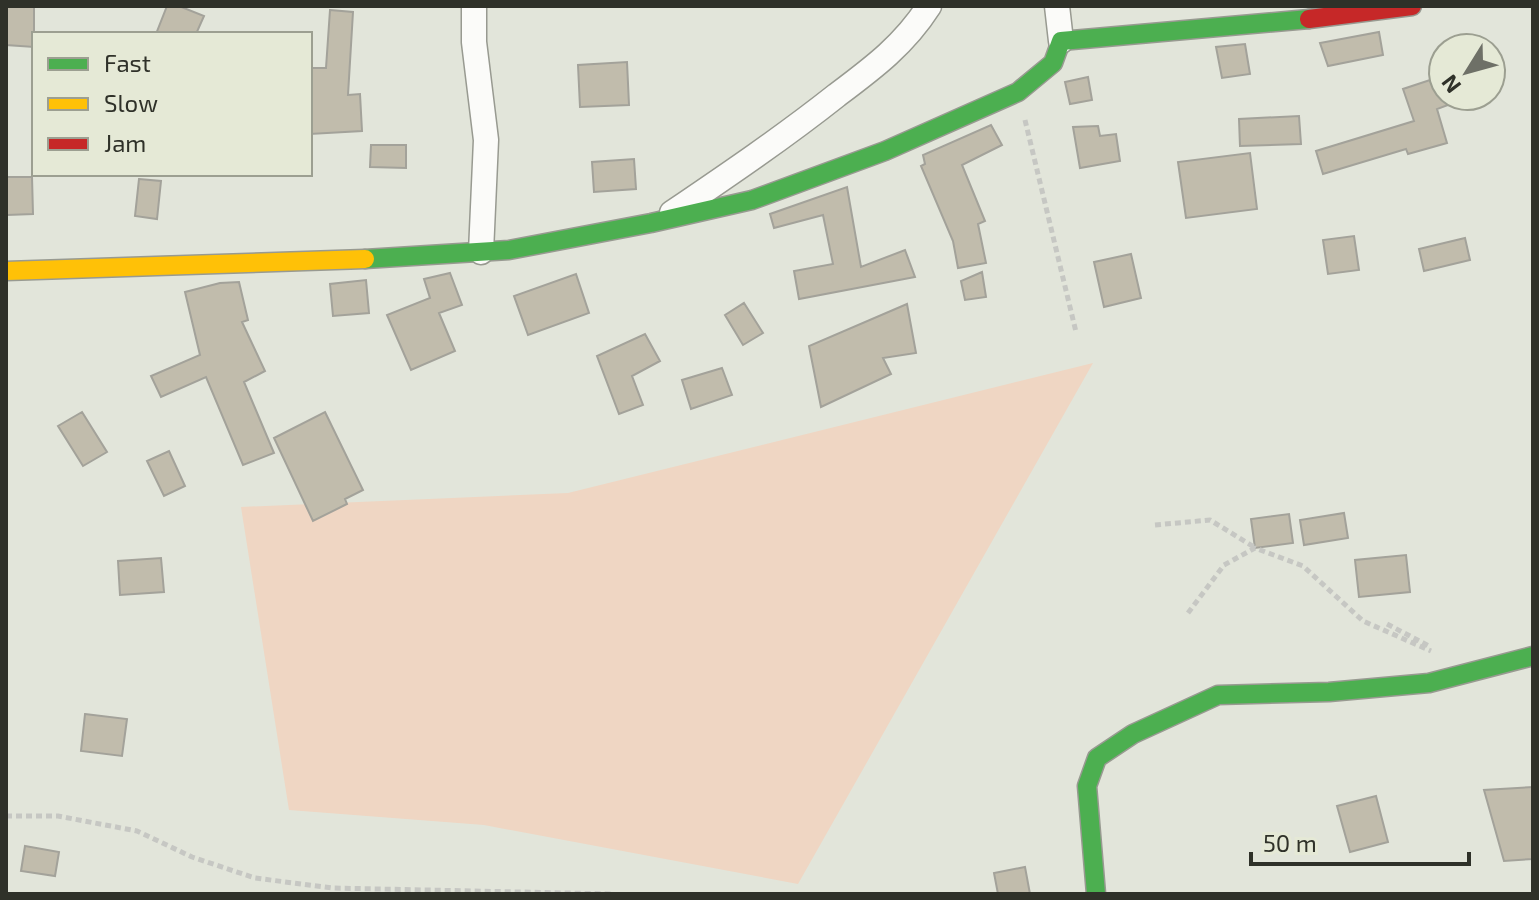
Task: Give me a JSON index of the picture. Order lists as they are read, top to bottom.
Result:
{
  "legend": ["Fast", "Slow", "Jam"],
  "scale_bar": "50 m",
  "north": "bottom left"
}
